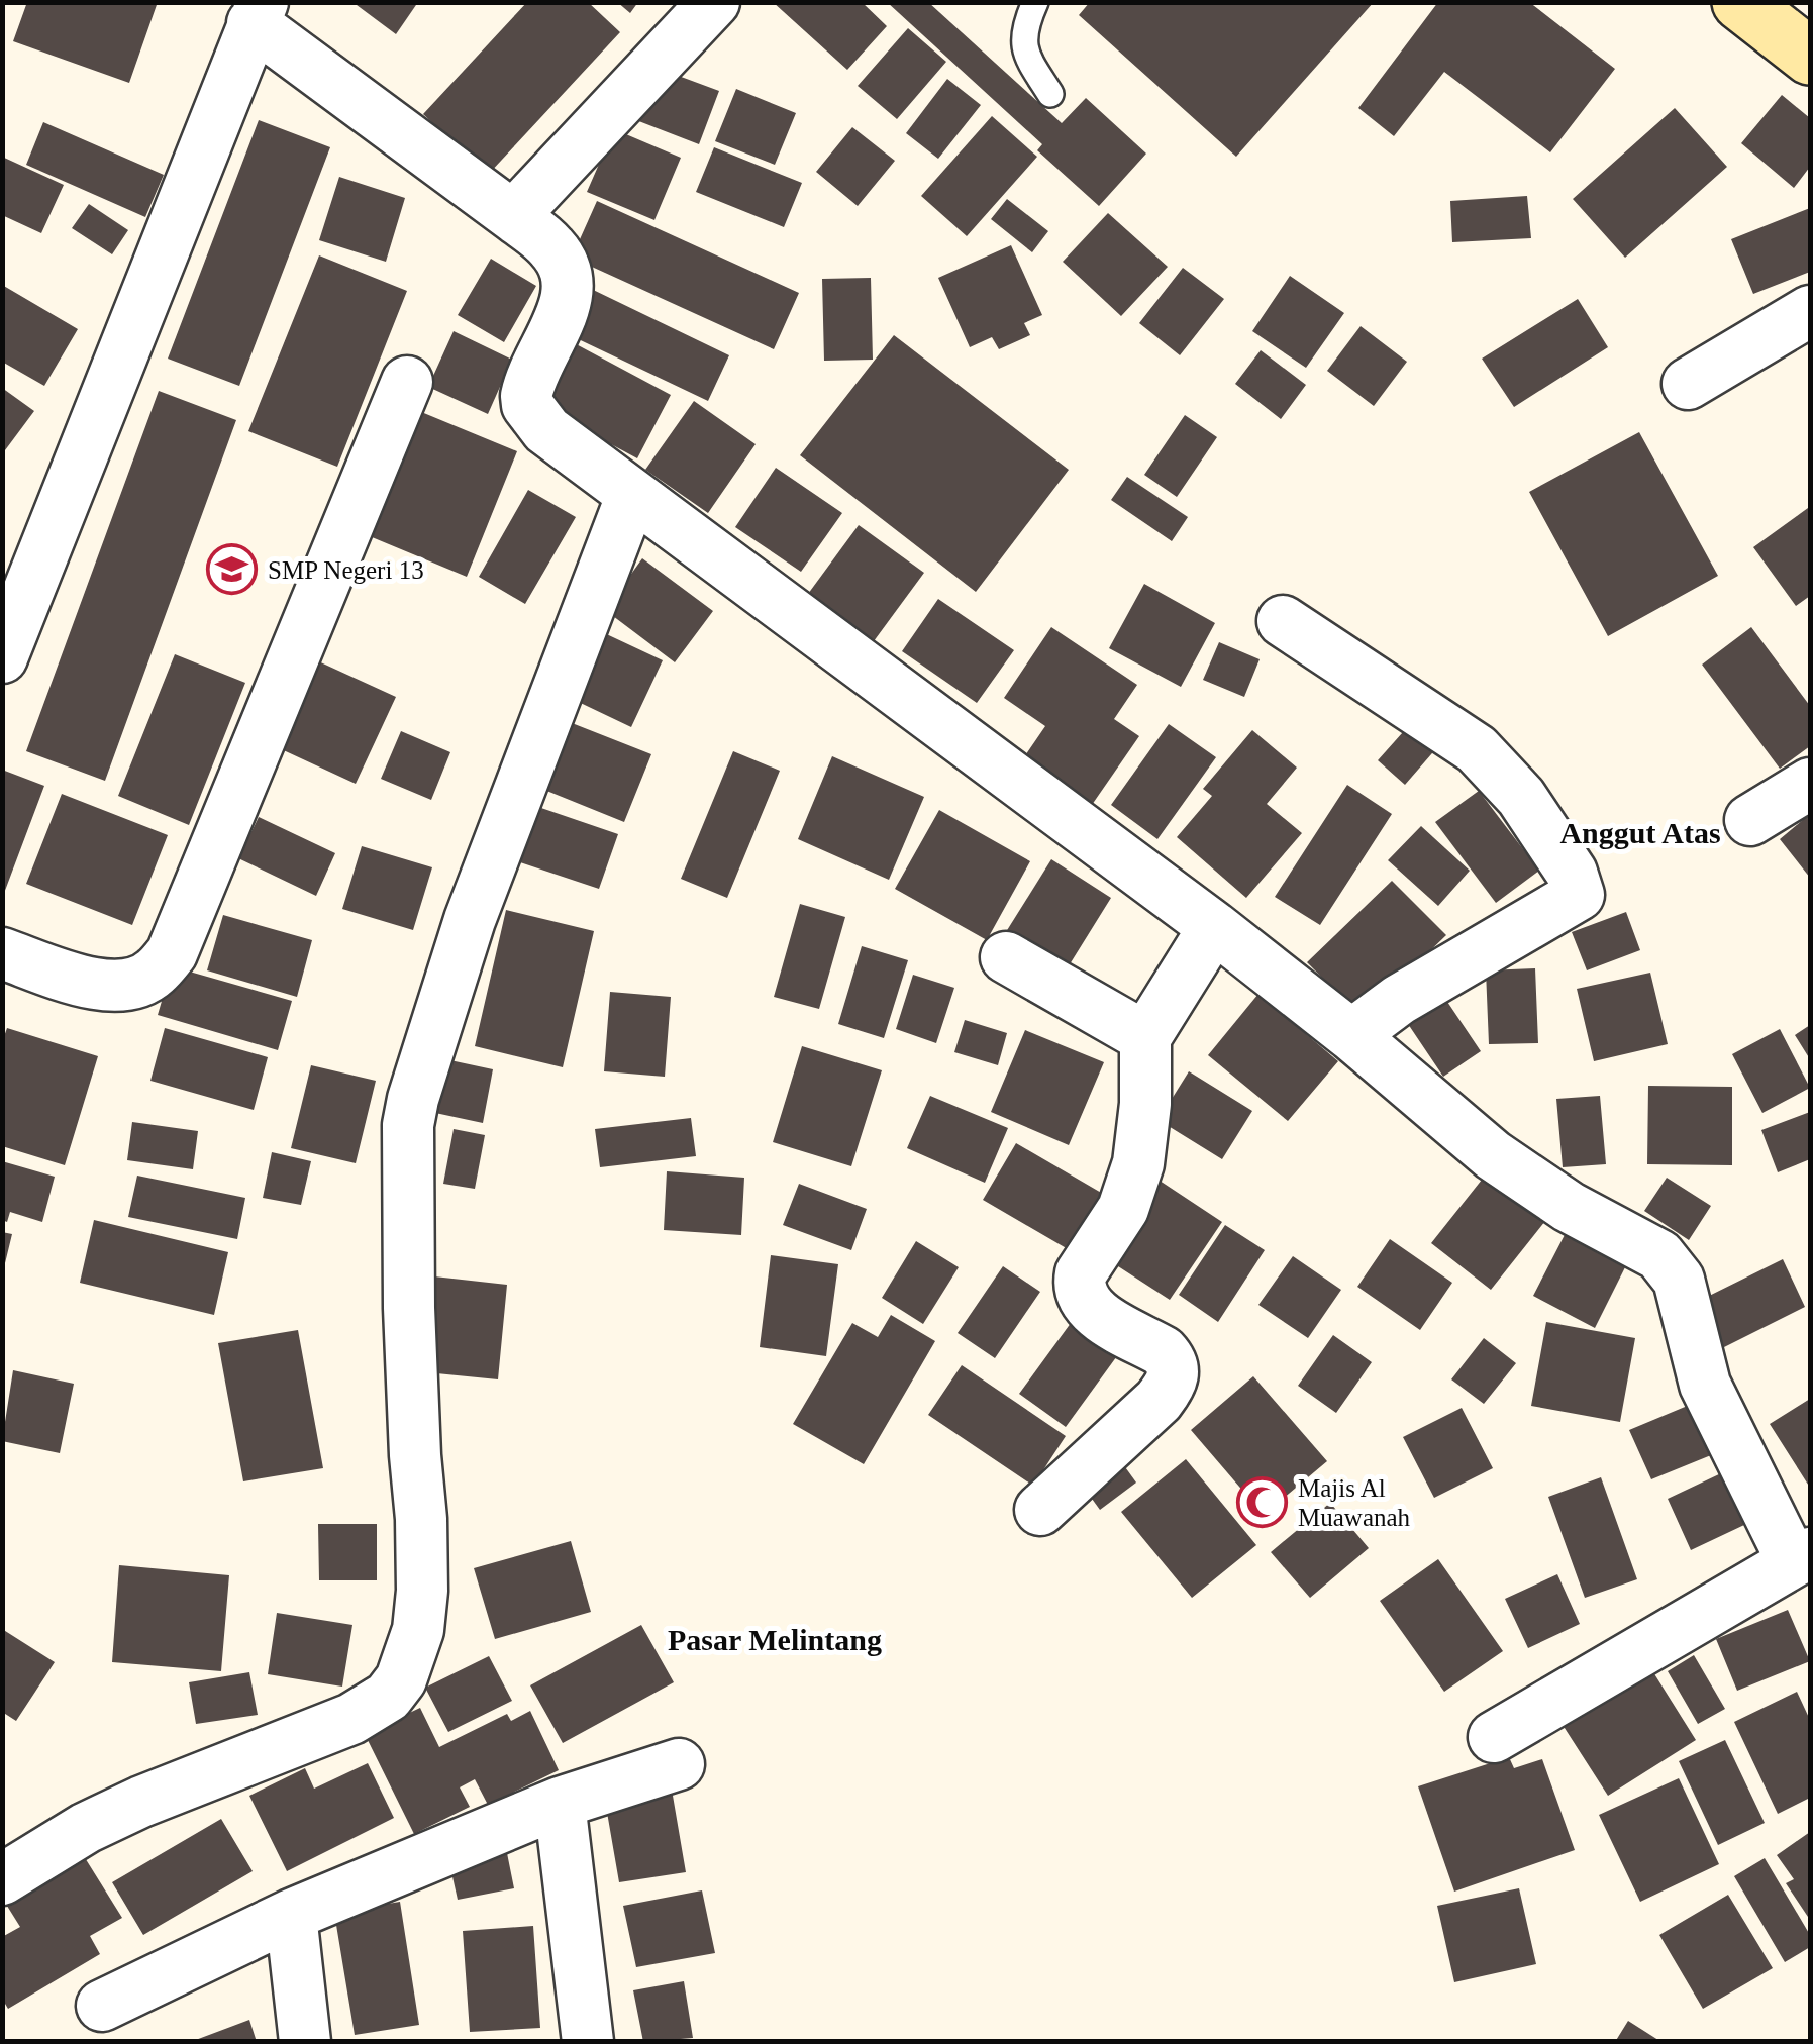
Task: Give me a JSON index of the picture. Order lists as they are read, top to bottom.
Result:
{
  "districts": ["Anggut Atas", "Pasar Melintang"],
  "places": {
    "school or university": ["SMP Negeri 13"],
    "mosque": ["Majis Al Muawanah"]
  }
}
